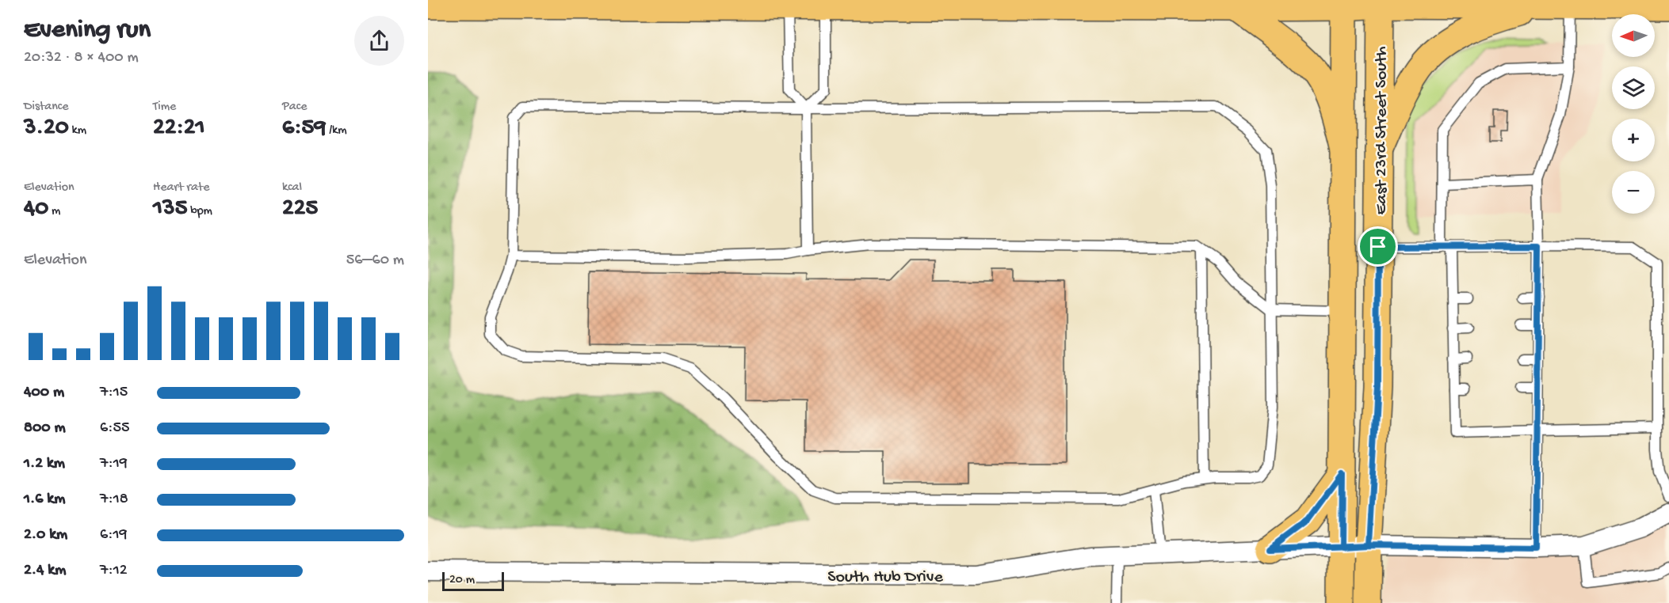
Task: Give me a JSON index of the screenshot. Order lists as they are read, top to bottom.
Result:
{
  "streets": {
    "main road": ["East 23rd Street South"],
    "street": ["South Hub Drive"]
  },
  "crossings": [
    ["East 23rd Street South", "South Hub Drive"]
  ],
  "scale_bar": "20 m",
  "north": "left",
  "page": {
    "heading": ["Evening run", "20:32 · 8 × 400 m"],
    "map_buttons": ["+", "−"],
    "stats": [
      ["Distance", "3.20 km"],
      ["Time", "22:21"],
      ["Pace", "6:59 /km"],
      ["Elevation", "40 m"],
      ["Heart rate", "135 bpm"],
      ["kcal", "225"]
    ],
    "chart": ["Elevation", "56–60 m"],
    "list": [
      {
        "name": "400 m",
        "note": "7:15"
      },
      {
        "name": "800 m",
        "note": "6:55"
      },
      {
        "name": "1.2 km",
        "note": "7:19"
      },
      {
        "name": "1.6 km",
        "note": "7:18"
      },
      {
        "name": "2.0 km",
        "note": "6:19"
      },
      {
        "name": "2.4 km",
        "note": "7:12"
      }
    ],
    "scale": "20 m"
  }
}
